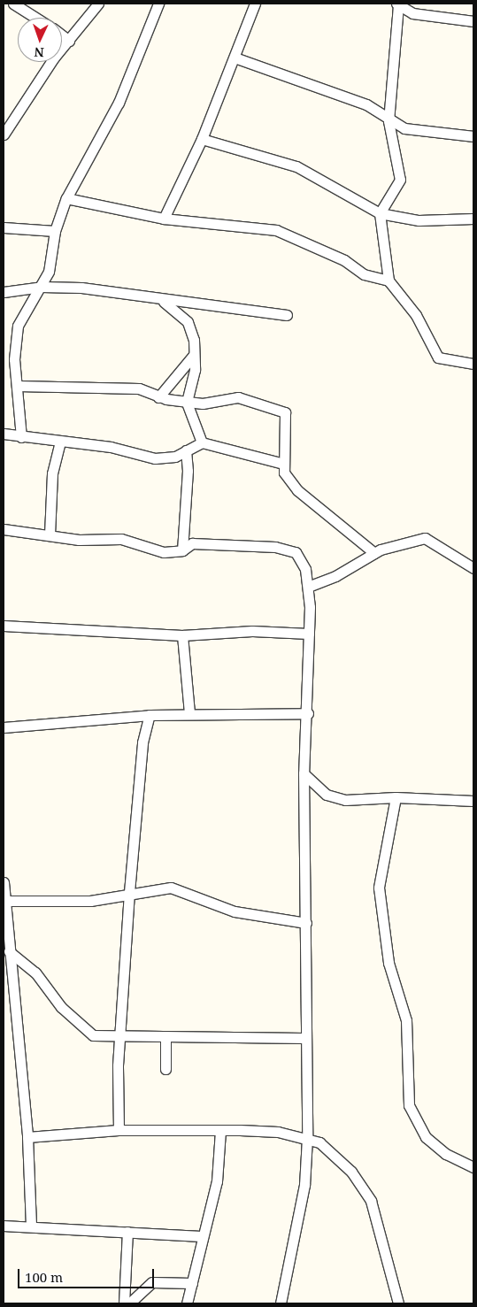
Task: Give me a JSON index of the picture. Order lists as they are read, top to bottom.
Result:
{
  "scale_bar": "100 m",
  "north": "bottom"
}
